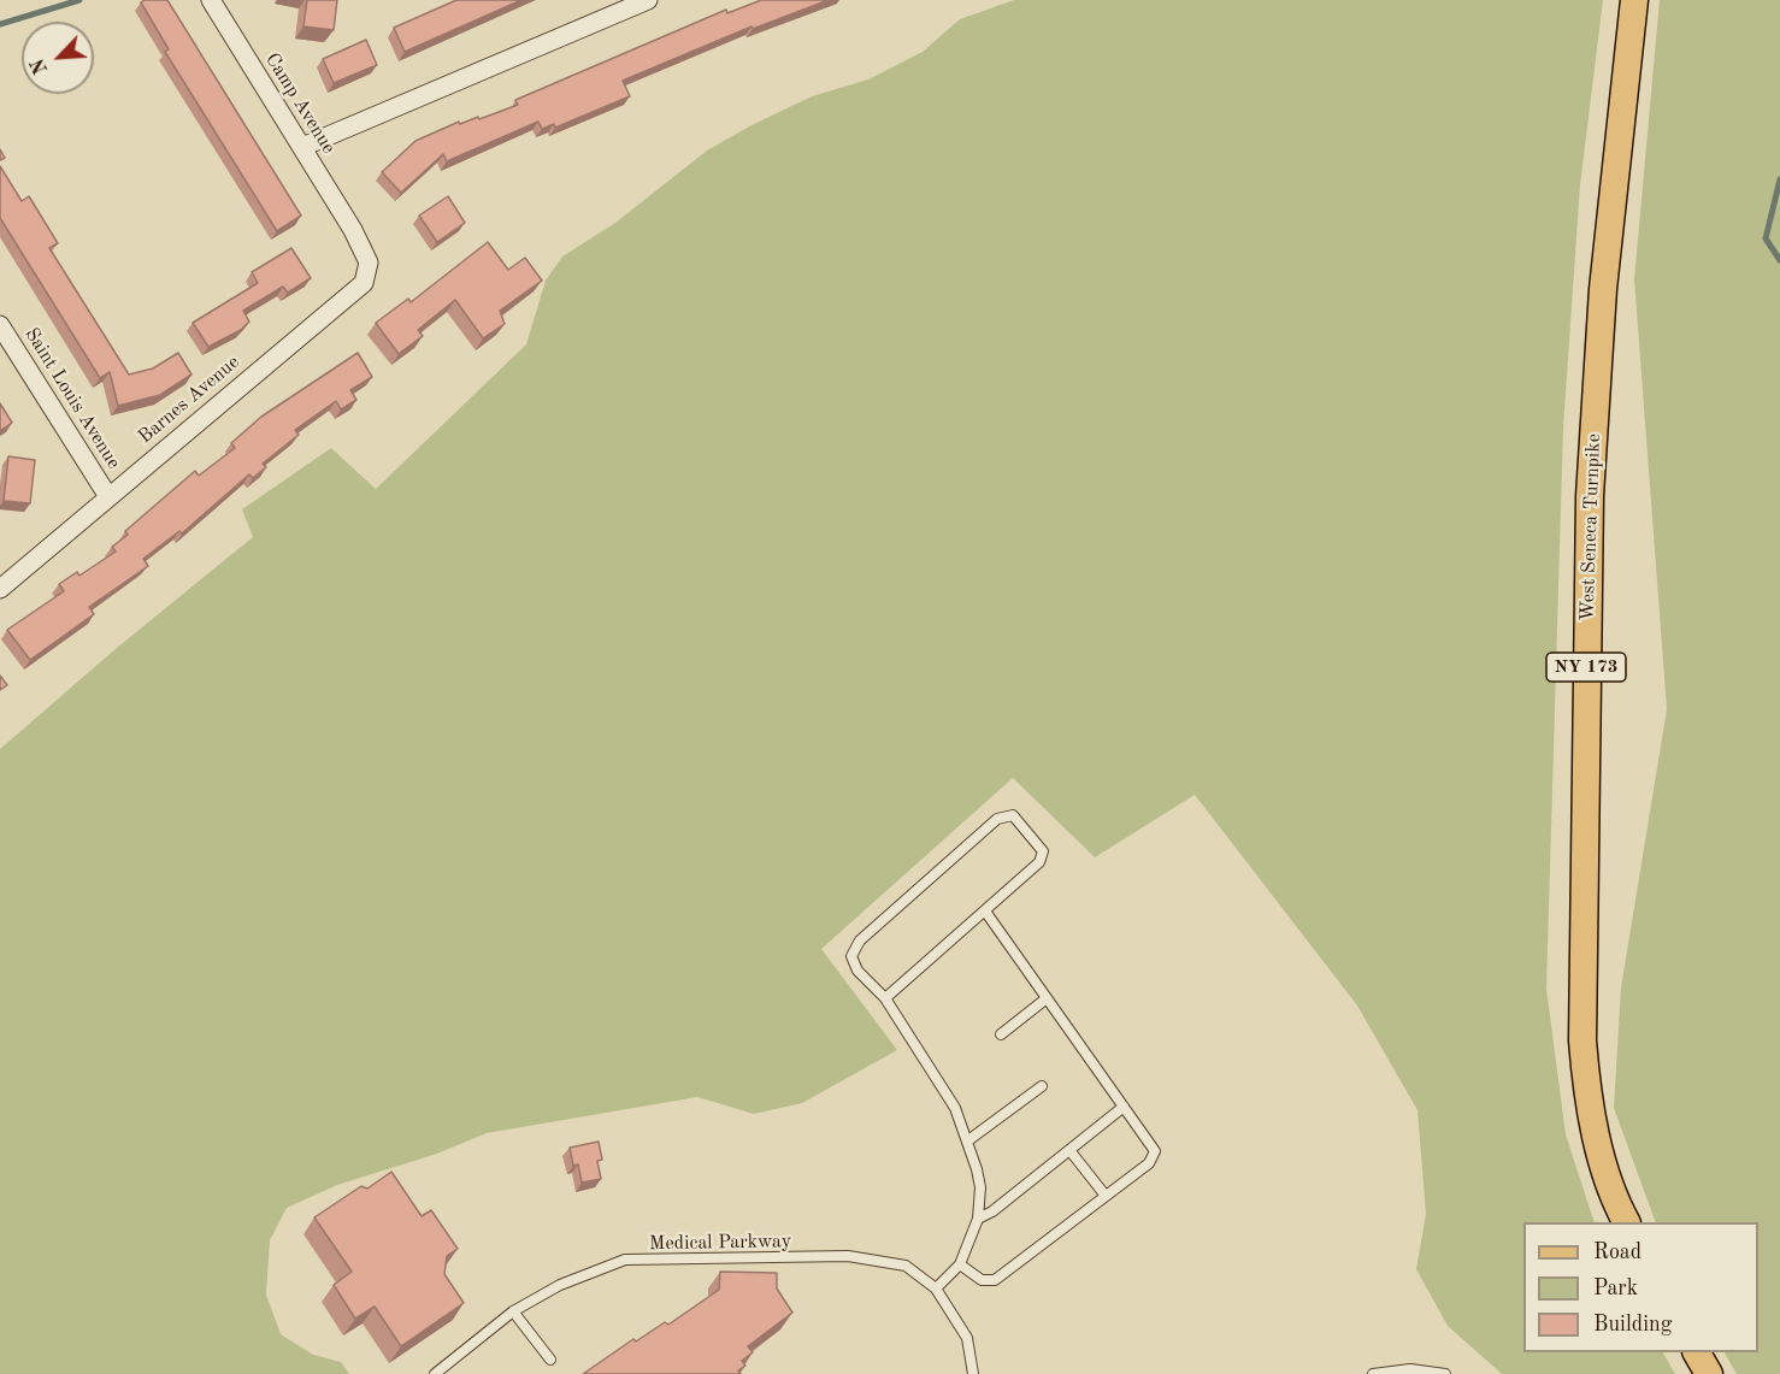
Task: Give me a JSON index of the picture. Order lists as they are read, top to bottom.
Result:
{
  "streets": {
    "main road": ["West Seneca Turnpike", "NY 173"],
    "street": ["Camp Avenue", "Saint Louis Avenue", "Barnes Avenue"],
    "lane": ["Medical Parkway"]
  },
  "crossings": [
    ["Camp Avenue", "Barnes Avenue"],
    ["Saint Louis Avenue", "Barnes Avenue"]
  ],
  "legend": ["Road", "Park", "Building"],
  "north": "bottom left"
}
